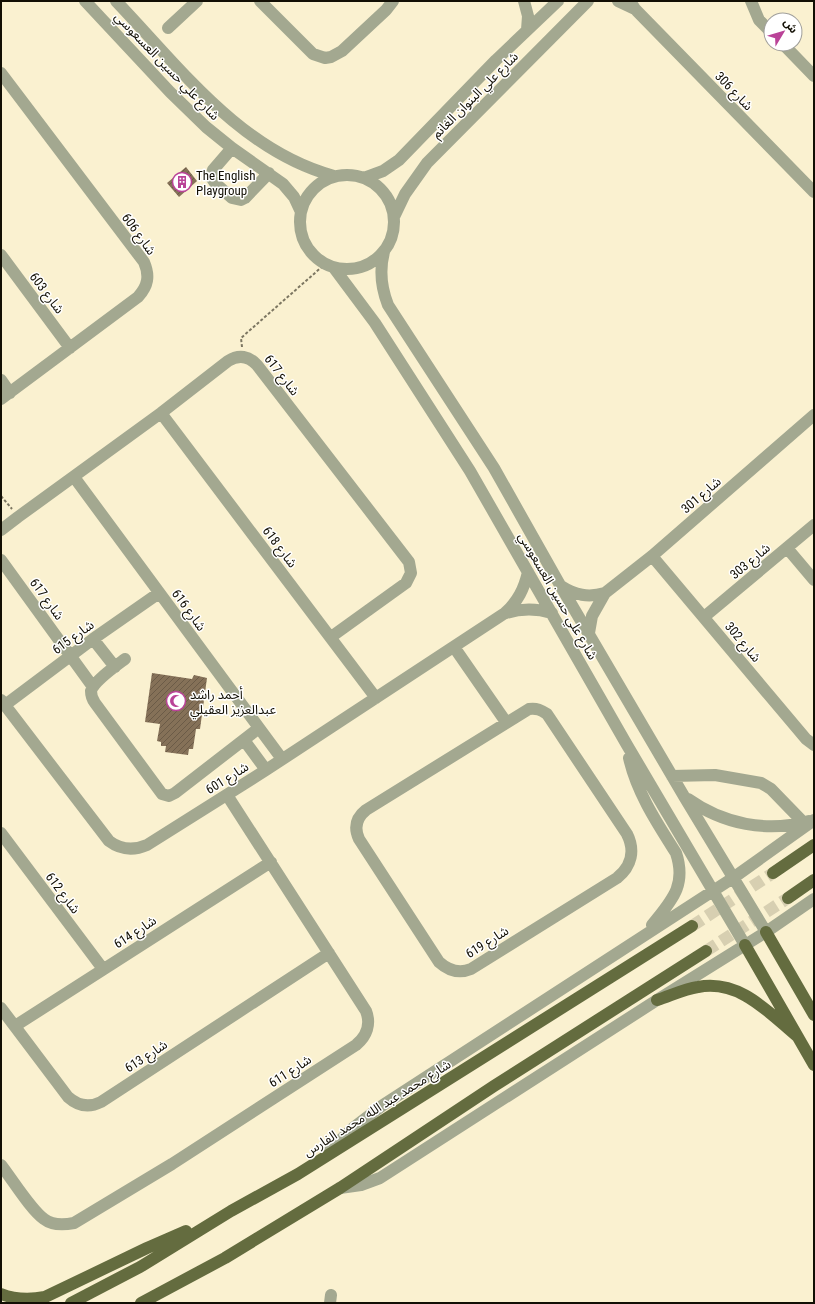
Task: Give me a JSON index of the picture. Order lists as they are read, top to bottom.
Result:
{
  "streets": {
    "main road": ["شارع محمد عبد الله محمد الفارس"],
    "street": [
      "شارع علي حسين العسعوسي",
      "شارع 306",
      "شارع علي البنوان الغانم",
      "شارع 606",
      "شارع 603",
      "شارع 617",
      "شارع 301",
      "شارع 618",
      "شارع 303",
      "شارع 616",
      "شارع 615",
      "شارع 302",
      "شارع 601",
      "شارع 612",
      "شارع 614",
      "شارع 619",
      "شارع 613",
      "شارع 611"
    ]
  },
  "crossings": [
    ["شارع علي حسين العسعوسي", "شارع علي البنوان الغانم"],
    ["شارع علي حسين العسعوسي", "شارع 301"],
    ["شارع علي حسين العسعوسي", "شارع 601"],
    ["شارع 606", "شارع 603"],
    ["شارع 617", "شارع 618"],
    ["شارع 617", "شارع 616"],
    ["شارع 617", "شارع 615"],
    ["شارع 301", "شارع 302"],
    ["شارع 618", "شارع 601"],
    ["شارع 303", "شارع 302"],
    ["شارع 616", "شارع 615"],
    ["شارع 616", "شارع 601"],
    ["شارع 615", "شارع 601"],
    ["شارع 601", "شارع 611"],
    ["شارع 612", "شارع 614"],
    ["شارع 614", "شارع 613"],
    ["شارع 614", "شارع 611"],
    ["شارع 613", "شارع 611"]
  ],
  "places": {
    "building": ["The English Playgroup"],
    "mosque": ["أحمد راشد عبدالعزيز العقيلي"]
  },
  "north": "top right"
}
